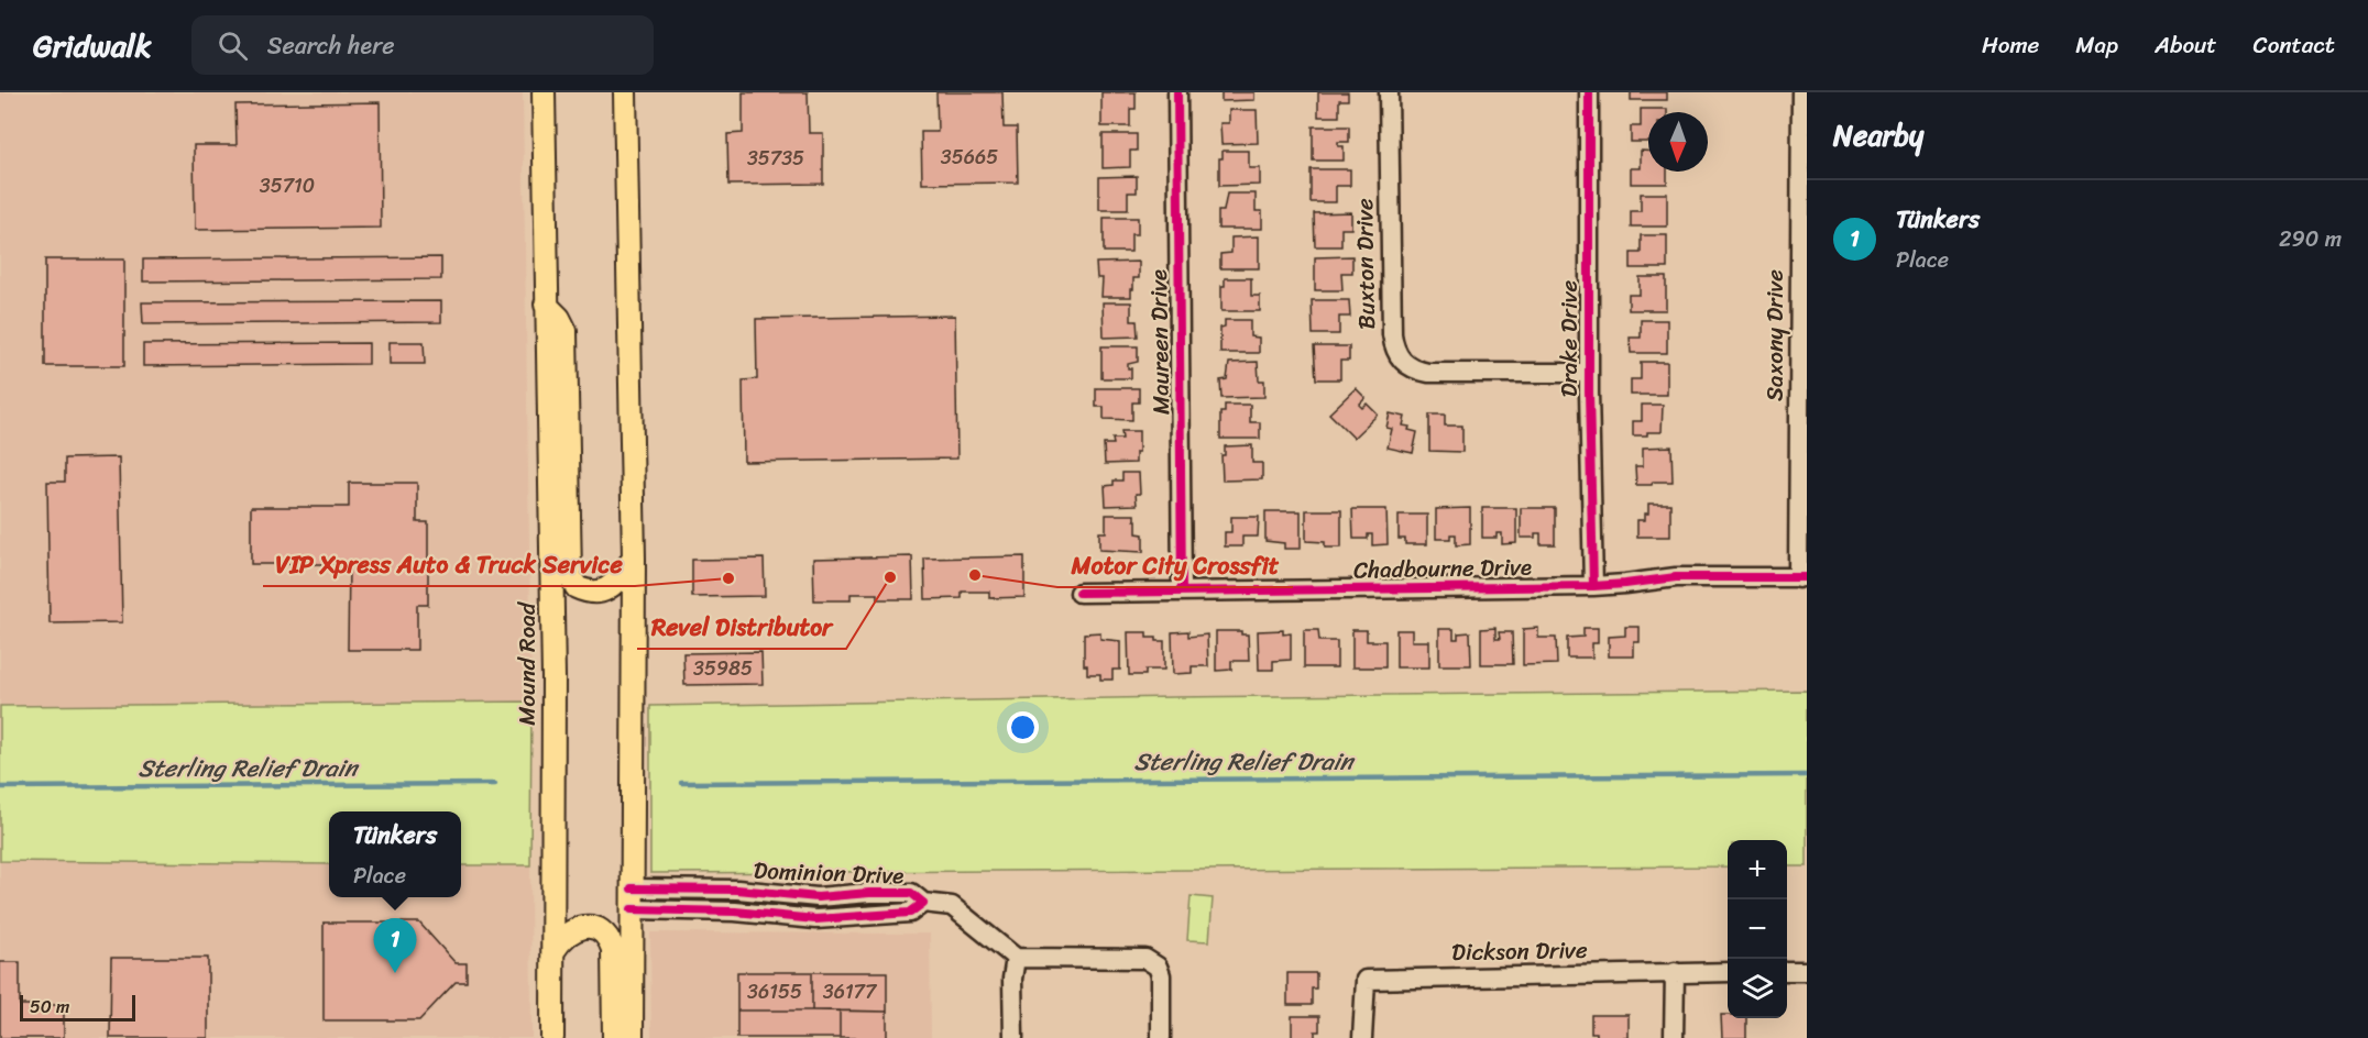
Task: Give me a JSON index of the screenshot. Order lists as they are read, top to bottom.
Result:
{
  "streets": {
    "main road": ["Mound Road"],
    "street": [
      "Buxton Drive",
      "Saxony Drive",
      "Drake Drive",
      "Maureen Drive",
      "Chadbourne Drive",
      "Dominion Drive",
      "Dickson Drive"
    ]
  },
  "crossings": [
    ["Buxton Drive", "Drake Drive"],
    ["Saxony Drive", "Chadbourne Drive"],
    ["Drake Drive", "Chadbourne Drive"],
    ["Maureen Drive", "Chadbourne Drive"]
  ],
  "water": ["Sterling Relief Drain"],
  "places": ["Motor City Crossfit", "Revel Distributor", "VIP Xpress Auto & Truck Service"],
  "house_numbers": [
    "35665",
    "35735",
    "35710",
    "35985",
    "36155",
    "36177"
  ],
  "scale_bar": "50 m",
  "north": "bottom",
  "page": {
    "header": "Gridwalk",
    "search": "Search here",
    "nav": [
      "Home",
      "Map",
      "About",
      "Contact"
    ],
    "heading": "Nearby",
    "list": [
      {
        "mark": "1",
        "name": "Tünkers",
        "note": "Place",
        "value": "290 m"
      }
    ],
    "popup": ["Tünkers", "Place"],
    "map_buttons": ["+", "−"],
    "pins": "1",
    "scale": "50 m"
  }
}
